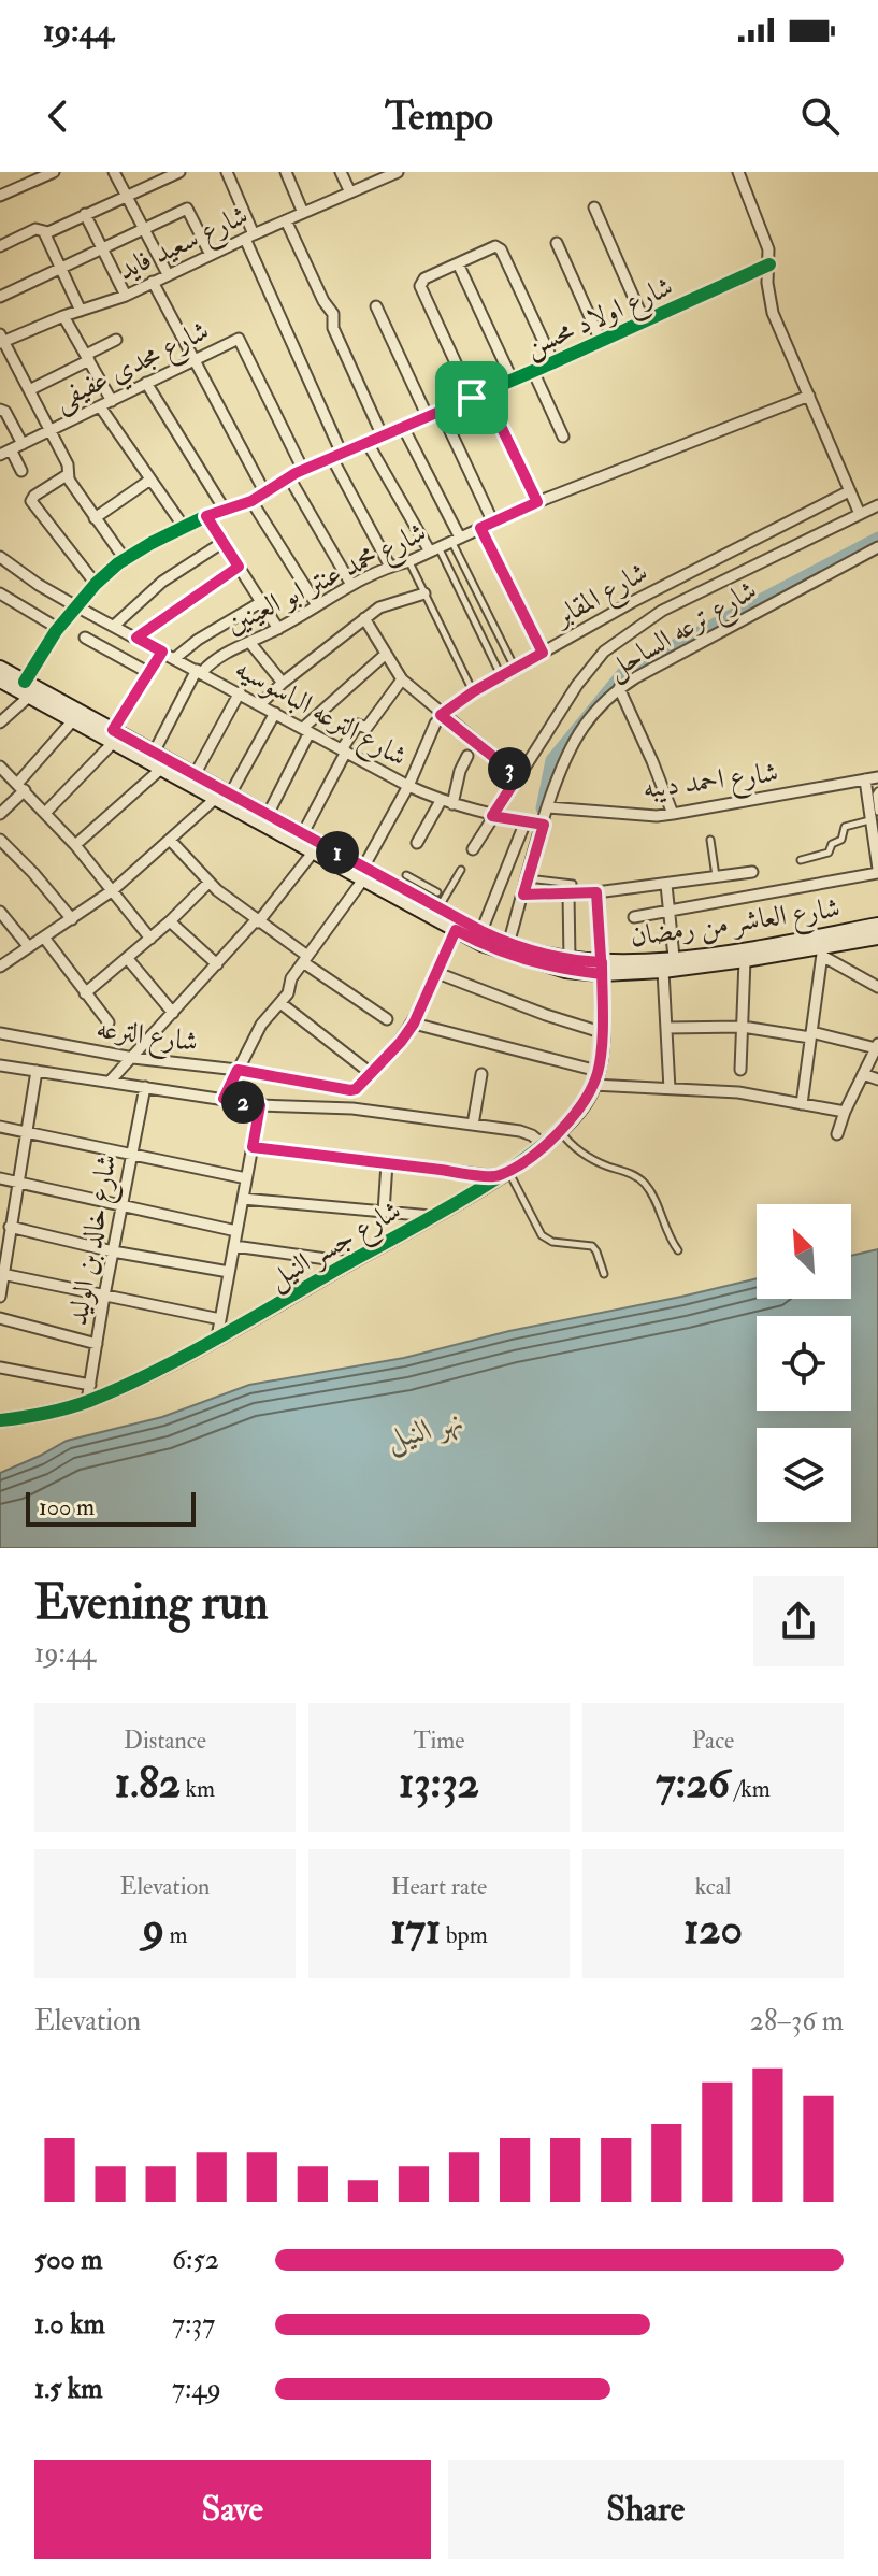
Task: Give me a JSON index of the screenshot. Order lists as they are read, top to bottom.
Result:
{
  "streets": {
    "main road": ["شارع العاشر من رمضان", "شارع جسر النيل"],
    "street": [
      "شارع سعيد فايد",
      "شارع اولاد محسن",
      "شارع مجدي عفيفى",
      "شارع محمد عنتر ابو العينين",
      "شارع المقابر",
      "شارع ترعه الساحل",
      "شارع الترعه الباسوسيه",
      "شارع احمد ديبه",
      "شارع الترعه",
      "شارع خالد بن الوليد"
    ]
  },
  "crossings": [
    ["شارع اولاد محسن", "شارع مجدي عفيفى"],
    ["شارع اولاد محسن", "شارع الترعه الباسوسيه"],
    ["شارع اولاد محسن", "شارع العاشر من رمضان"],
    ["شارع محمد عنتر ابو العينين", "شارع الترعه الباسوسيه"],
    ["شارع المقابر", "شارع الترعه الباسوسيه"],
    ["شارع المقابر", "شارع العاشر من رمضان"],
    ["شارع المقابر", "شارع الترعه"],
    ["شارع ترعه الساحل", "شارع الترعه الباسوسيه"],
    ["شارع ترعه الساحل", "شارع احمد ديبه"],
    ["شارع ترعه الساحل", "شارع العاشر من رمضان"],
    ["شارع العاشر من رمضان", "شارع جسر النيل"],
    ["شارع خالد بن الوليد", "شارع جسر النيل"]
  ],
  "water": ["نهر النيل"],
  "scale_bar": "100 m",
  "north": "top left",
  "page": {
    "status": "19:44",
    "header": "Tempo",
    "pins": ["3", "1", "2"],
    "scale": "100 m",
    "heading": ["Evening run", "19:44"],
    "stats": [
      ["Distance", "1.82 km"],
      ["Time", "13:32"],
      ["Pace", "7:26 /km"],
      ["Elevation", "9 m"],
      ["Heart rate", "171 bpm"],
      ["kcal", "120"]
    ],
    "chart": ["Elevation", "28–36 m"],
    "list": [
      {
        "name": "500 m",
        "note": "6:52"
      },
      {
        "name": "1.0 km",
        "note": "7:37"
      },
      {
        "name": "1.5 km",
        "note": "7:49"
      }
    ],
    "buttons": ["Save", "Share"]
  }
}
